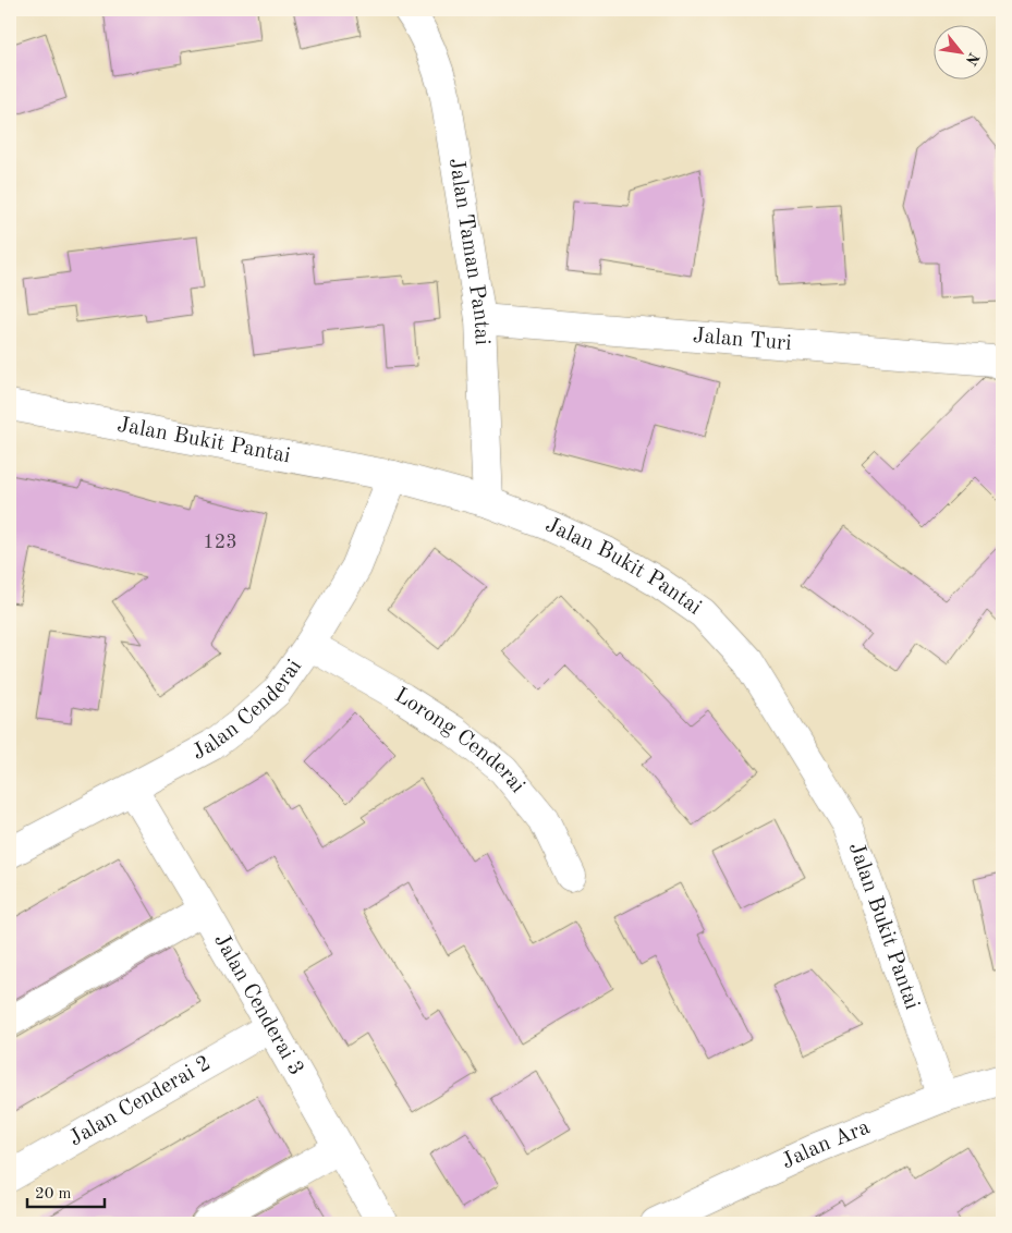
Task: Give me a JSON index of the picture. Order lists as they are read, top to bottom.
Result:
{
  "streets": {
    "street": [
      "Jalan Taman Pantai",
      "Jalan Turi",
      "Jalan Bukit Pantai",
      "Jalan Cenderai",
      "Lorong Cenderai",
      "Jalan Cenderai 3",
      "Jalan Cenderai 2",
      "Jalan Ara"
    ]
  },
  "crossings": [
    ["Jalan Taman Pantai", "Jalan Turi"],
    ["Jalan Taman Pantai", "Jalan Bukit Pantai"],
    ["Jalan Bukit Pantai", "Jalan Cenderai"],
    ["Jalan Bukit Pantai", "Jalan Ara"],
    ["Jalan Cenderai", "Lorong Cenderai"],
    ["Jalan Cenderai", "Jalan Cenderai 3"],
    ["Jalan Cenderai 3", "Jalan Cenderai 2"]
  ],
  "house_numbers": ["123"],
  "scale_bar": "20 m",
  "north": "bottom right"
}
